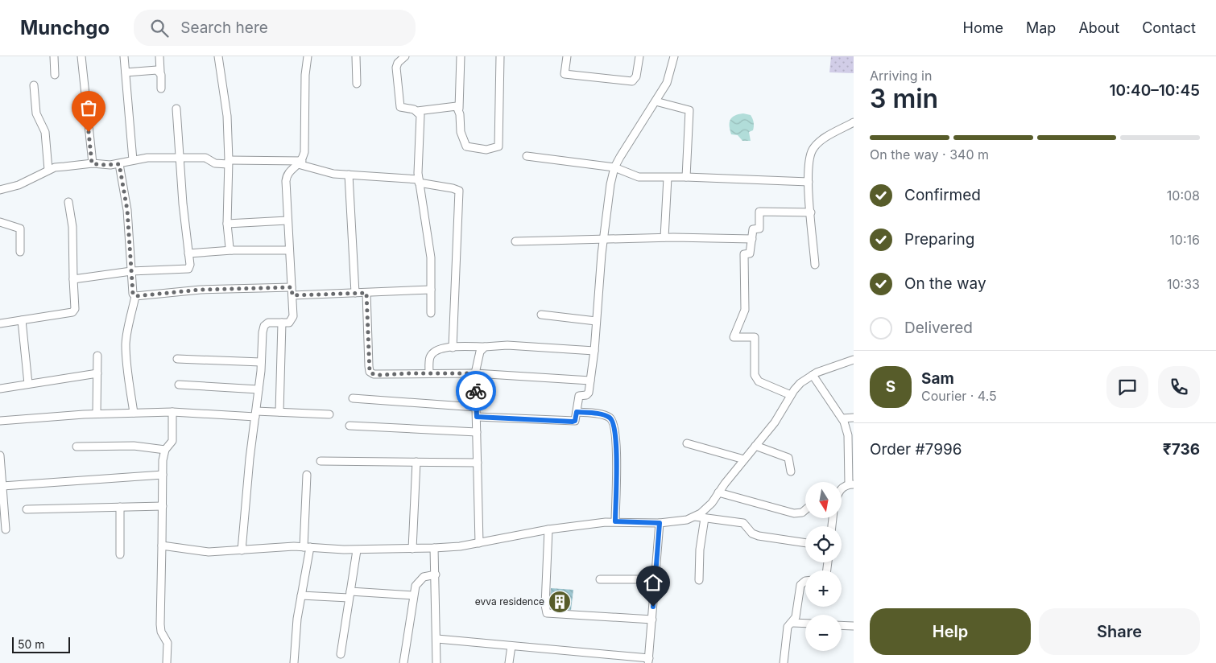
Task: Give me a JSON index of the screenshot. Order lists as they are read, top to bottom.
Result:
{
  "places": {
    "building": ["evva residence"]
  },
  "scale_bar": "50 m",
  "north": "bottom",
  "page": {
    "header": "Munchgo",
    "search": "Search here",
    "nav": [
      "Home",
      "Map",
      "About",
      "Contact"
    ],
    "heading": ["3 min", "Arriving in", "10:40–10:45"],
    "panel": [
      "Sam",
      "Courier · 4.5",
      "Order #7996",
      "₹736"
    ],
    "bar": "On the way · 340 m",
    "list": [
      ["Confirmed", "10:08"],
      ["Preparing", "10:16"],
      ["On the way", "10:33"],
      "Delivered"
    ],
    "round": "S",
    "map_buttons": ["+", "−"],
    "buttons": ["Help", "Share"],
    "scale": "50 m"
  }
}
